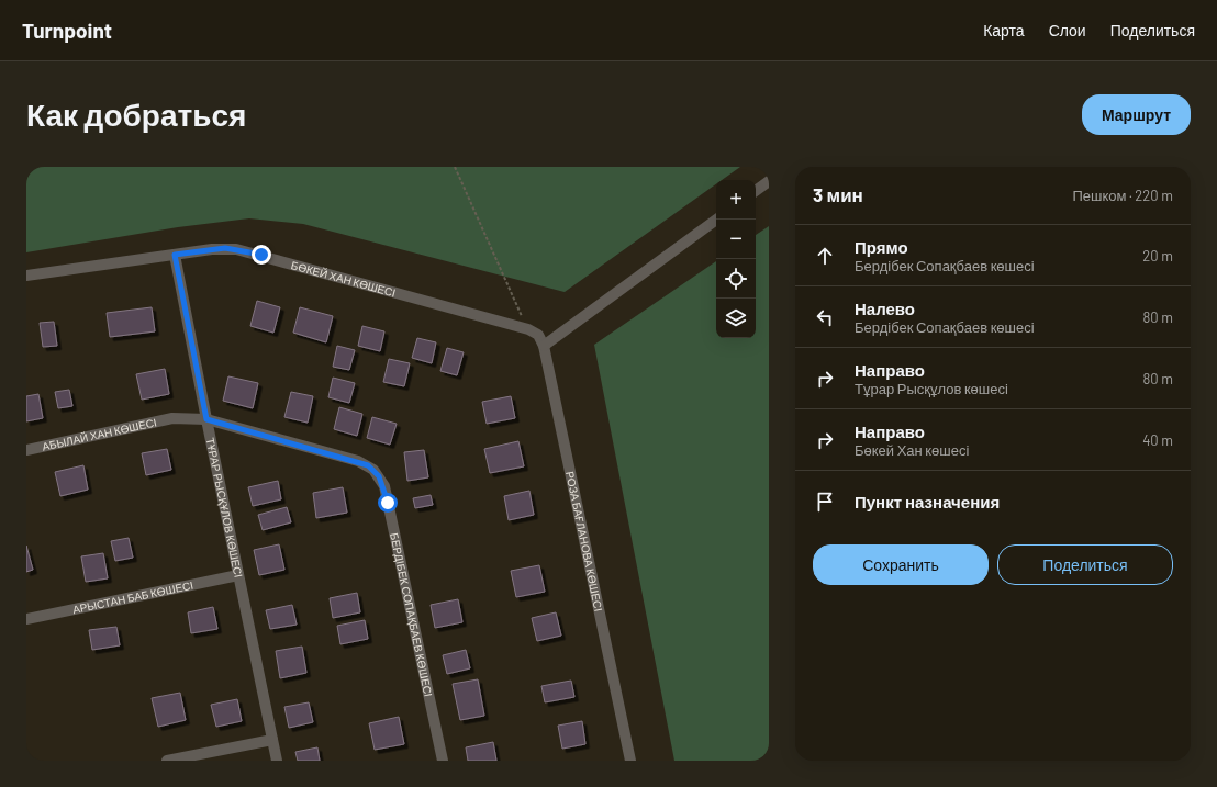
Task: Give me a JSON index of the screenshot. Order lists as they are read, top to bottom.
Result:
{
  "streets": {
    "street": [
      "БӨКЕЙ ХАН КӨШЕСІ",
      "АБЫЛАЙ ХАН КӨШЕСІ",
      "ТҰРАР РЫСҚҰЛОВ КӨШЕСІ",
      "РОЗА БАҒЛАНОВА КӨШЕСІ",
      "АРЫСТАН БАБ КӨШЕСІ",
      "БЕРДІБЕК СОПАҚБАЕВ КӨШЕСІ"
    ]
  },
  "crossings": [
    ["БӨКЕЙ ХАН КӨШЕСІ", "ТҰРАР РЫСҚҰЛОВ КӨШЕСІ"],
    ["БӨКЕЙ ХАН КӨШЕСІ", "РОЗА БАҒЛАНОВА КӨШЕСІ"],
    ["АБЫЛАЙ ХАН КӨШЕСІ", "БЕРДІБЕК СОПАҚБАЕВ КӨШЕСІ"],
    ["ТҰРАР РЫСҚҰЛОВ КӨШЕСІ", "АРЫСТАН БАБ КӨШЕСІ"],
    ["ТҰРАР РЫСҚҰЛОВ КӨШЕСІ", "БЕРДІБЕК СОПАҚБАЕВ КӨШЕСІ"]
  ],
  "page": {
    "header": "Turnpoint",
    "nav": ["Карта", "Слои", "Поделиться"],
    "buttons": [
      "Маршрут",
      ["Сохранить", "Поделиться"]
    ],
    "title": "Как добраться",
    "heading": ["3 мин", "Пешком · 220 m"],
    "map_buttons": ["+", "−"],
    "list": [
      ["Прямо", "Бердібек Сопақбаев көшесі", "20 m"],
      ["Налево", "Бердібек Сопақбаев көшесі", "80 m"],
      ["Направо", "Тұрар Рысқұлов көшесі", "80 m"],
      ["Направо", "Бөкей Хан көшесі", "40 m"],
      "Пункт назначения"
    ]
  }
}
